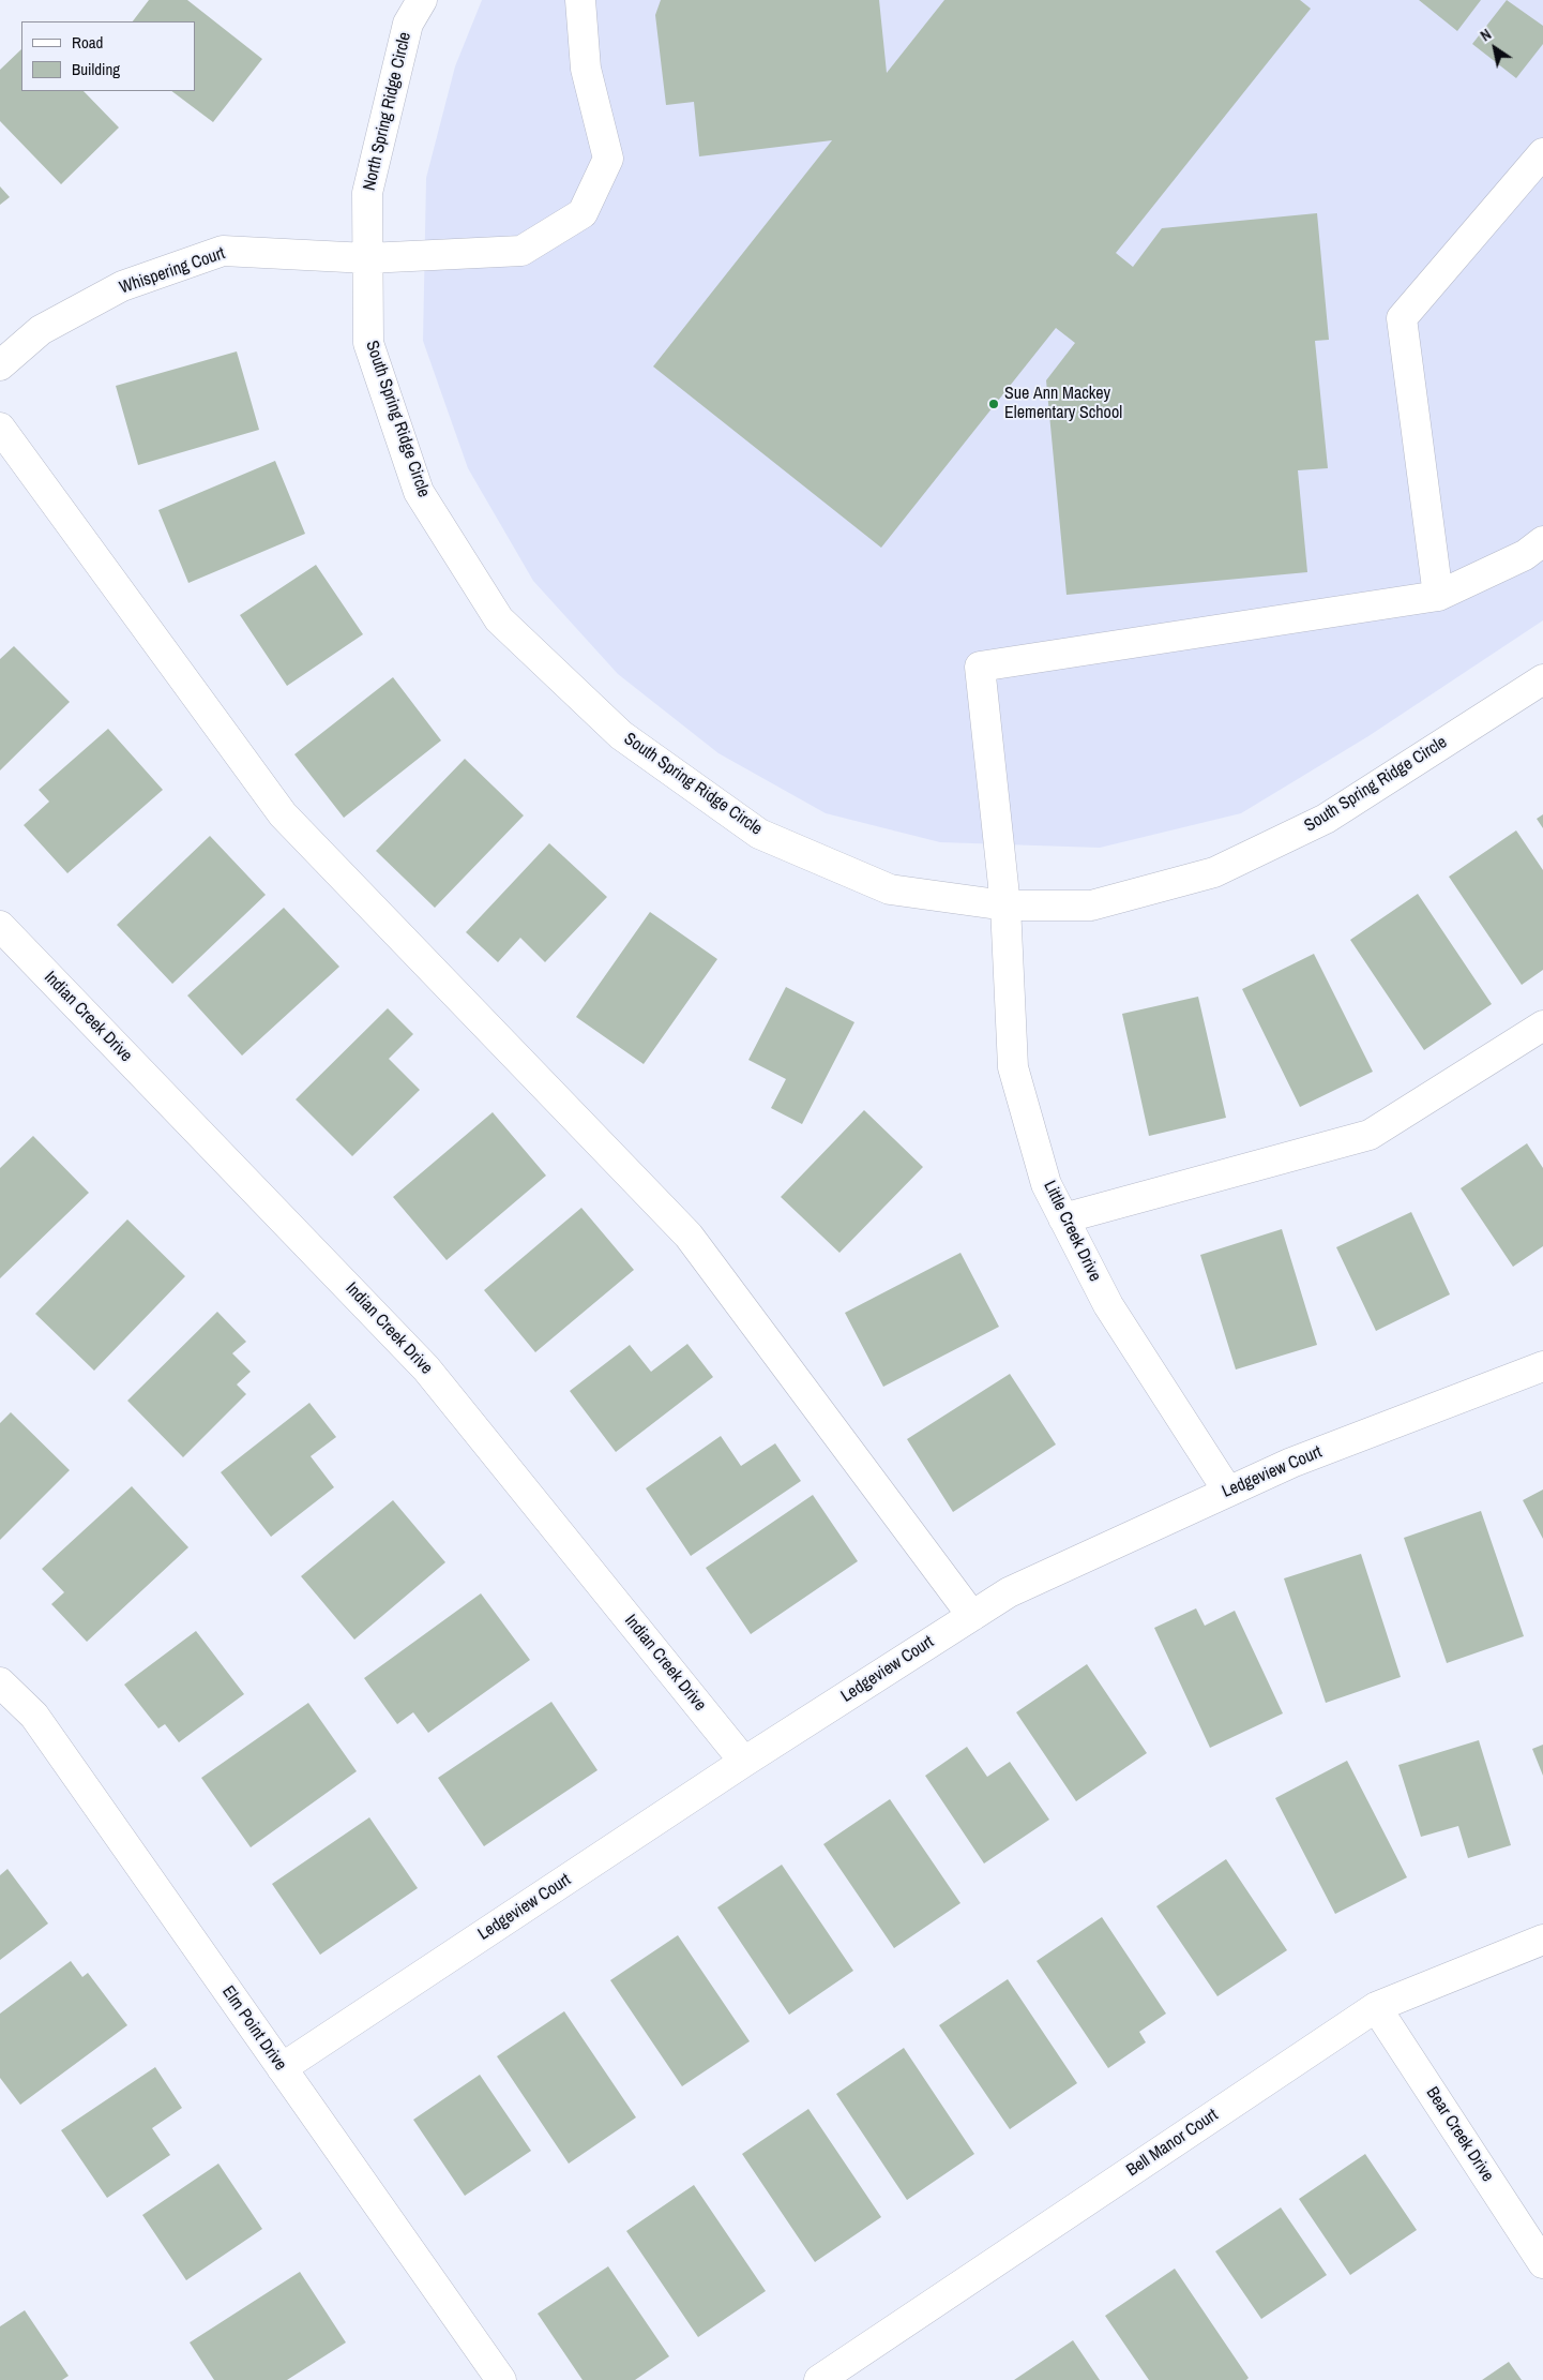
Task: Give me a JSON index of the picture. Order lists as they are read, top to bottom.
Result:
{
  "streets": {
    "street": [
      "North Spring Ridge Circle",
      "Whispering Court",
      "South Spring Ridge Circle",
      "Indian Creek Drive",
      "Little Creek Drive",
      "Ledgeview Court",
      "Elm Point Drive",
      "Bear Creek Drive",
      "Bell Manor Court"
    ]
  },
  "crossings": [
    ["North Spring Ridge Circle", "Whispering Court"],
    ["North Spring Ridge Circle", "South Spring Ridge Circle"],
    ["Whispering Court", "South Spring Ridge Circle"],
    ["South Spring Ridge Circle", "Little Creek Drive"],
    ["Indian Creek Drive", "Ledgeview Court"],
    ["Little Creek Drive", "Ledgeview Court"],
    ["Ledgeview Court", "Elm Point Drive"],
    ["Bear Creek Drive", "Bell Manor Court"]
  ],
  "places": ["Sue Ann Mackey Elementary School"],
  "legend": ["Road", "Building"],
  "north": "top left"
}
